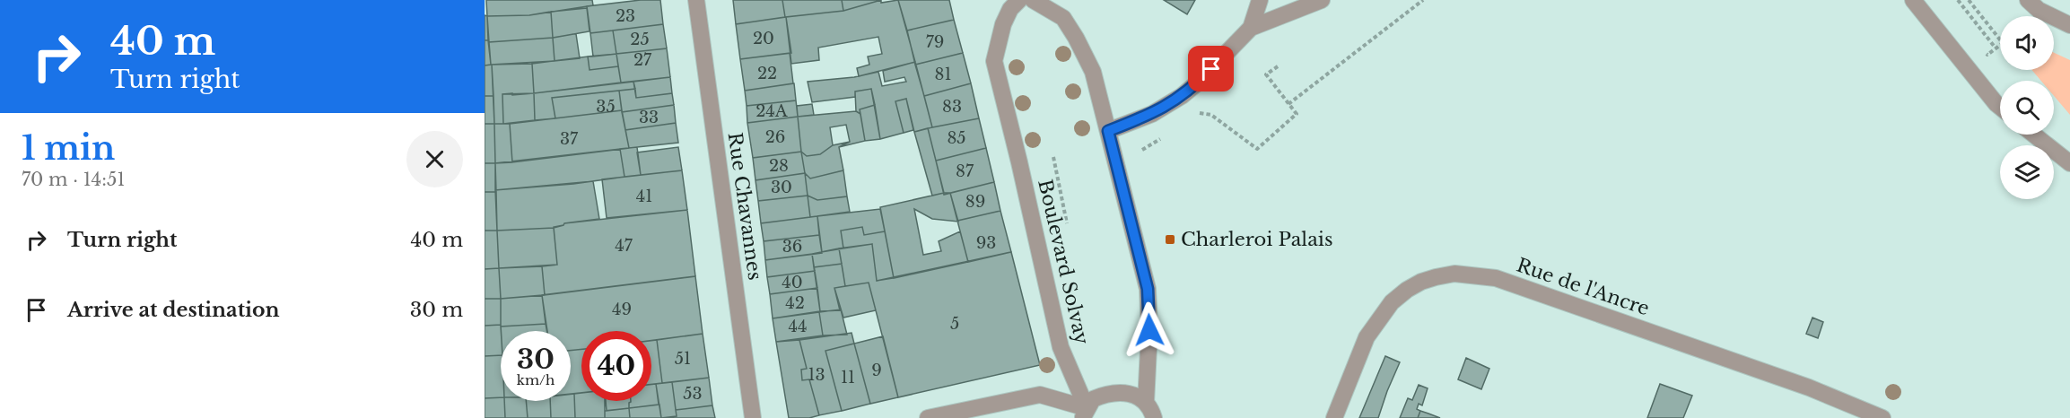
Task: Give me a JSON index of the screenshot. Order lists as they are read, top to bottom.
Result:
{
  "streets": {
    "street": ["Rue Chavannes", "Boulevard Solvay", "Rue de l'Ancre"]
  },
  "places": {
    "transit": ["Charleroi Palais"]
  },
  "house_numbers": [
    "23",
    "20",
    "25",
    "79",
    "27",
    "22",
    "81",
    "35",
    "83",
    "24A",
    "33",
    "26",
    "85",
    "37",
    "28",
    "87",
    "30",
    "41",
    "89",
    "93",
    "47",
    "36",
    "40",
    "42",
    "49",
    "5",
    "44",
    "51",
    "9",
    "13",
    "11",
    "53"
  ],
  "page": {
    "turn": ["40 m", "Turn right"],
    "heading": ["1 min", "70 m · 14:51"],
    "list": [
      {
        "name": "Turn right",
        "value": "40 m"
      },
      {
        "name": "Arrive at destination",
        "value": "30 m"
      }
    ],
    "speed": "30 km/h",
    "limit": "40"
  }
}
